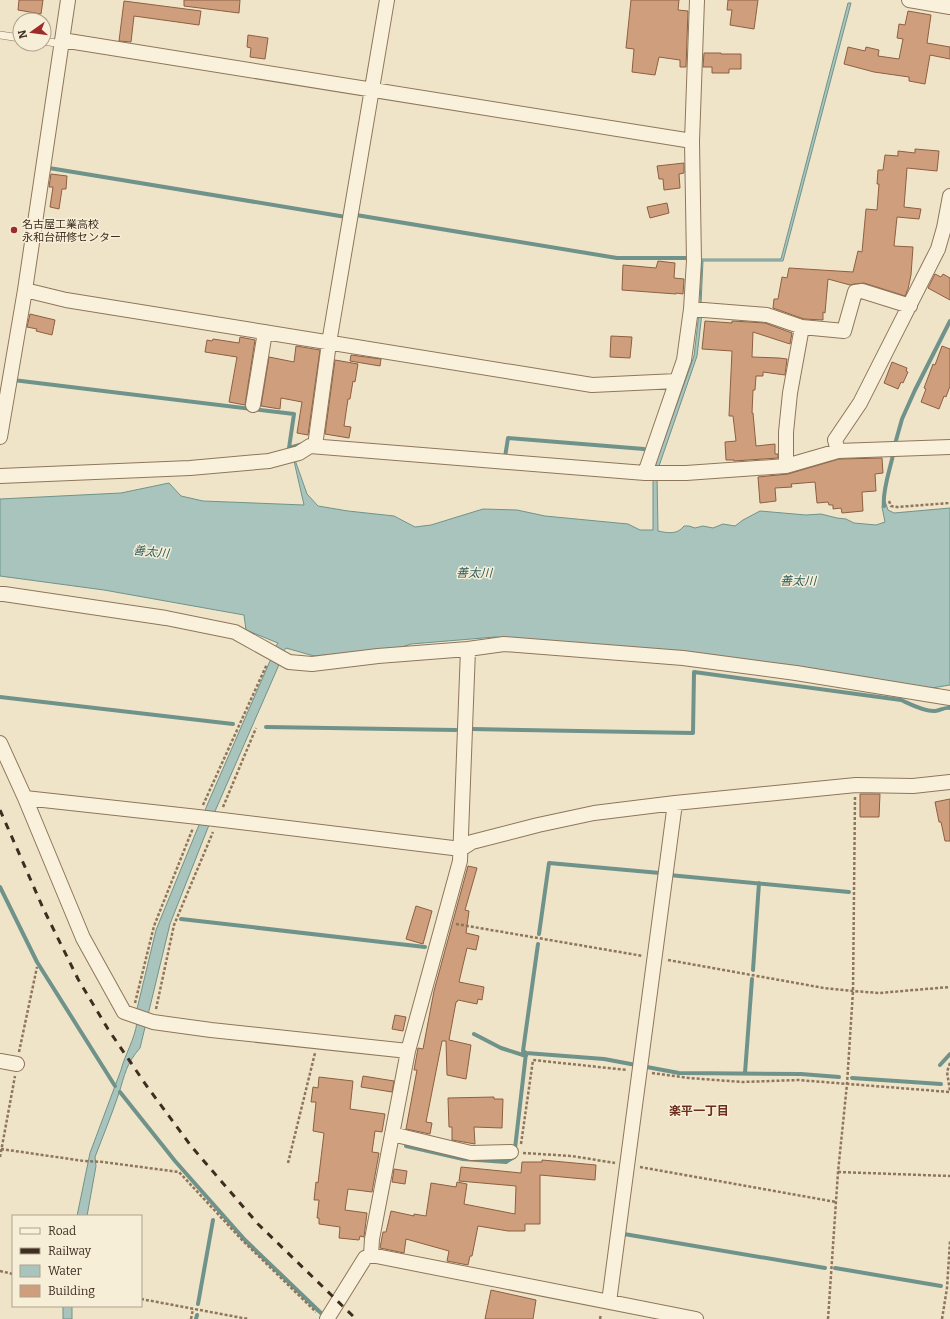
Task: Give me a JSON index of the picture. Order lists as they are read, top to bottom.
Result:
{
  "districts": ["楽平一丁目"],
  "water": ["善太川"],
  "places": ["名古屋工業高校 永和台研修センター"],
  "legend": [
    "Road",
    "Railway",
    "Water",
    "Building"
  ],
  "north": "left"
}
